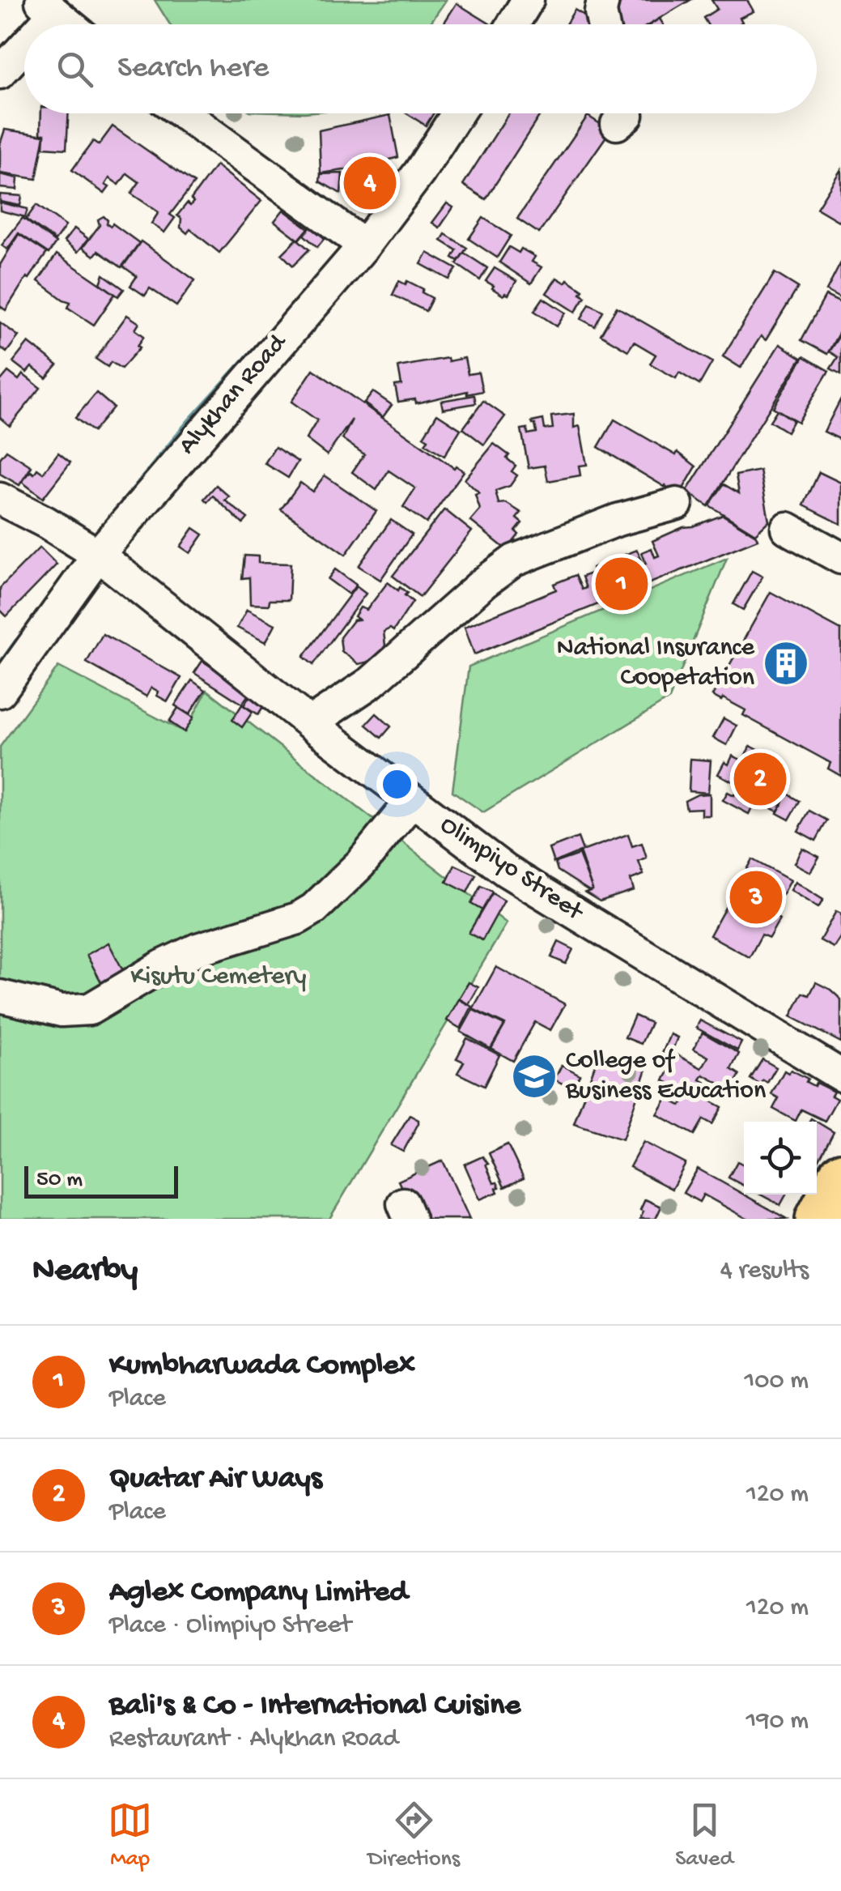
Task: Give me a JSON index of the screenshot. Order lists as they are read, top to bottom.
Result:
{
  "streets": {
    "street": ["Alykhan Road", "Olimpiyo Street"]
  },
  "crossings": [
    ["Alykhan Road", "Olimpiyo Street"]
  ],
  "parks": ["Kisutu Cemetery"],
  "places": {
    "building": ["National Insurance Coopetation"],
    "school or university": ["College of Business Education"]
  },
  "scale_bar": "50 m",
  "page": {
    "search": "Search here",
    "pins": [
      "4",
      "1",
      "2",
      "3"
    ],
    "scale": "50 m",
    "heading": ["Nearby", "4 results"],
    "list": [
      {
        "mark": "1",
        "name": "Kumbharwada Complex",
        "note": "Place",
        "value": "100 m"
      },
      {
        "mark": "2",
        "name": "Quatar Air Ways",
        "note": "Place",
        "value": "120 m"
      },
      {
        "mark": "3",
        "name": "Aglex Company Limited",
        "note": "Place · Olimpiyo Street",
        "value": "120 m"
      },
      {
        "mark": "4",
        "name": "Bali's & Co - International Cuisine",
        "note": "Restaurant · Alykhan Road",
        "value": "190 m"
      }
    ],
    "nav": ["Map", "Directions", "Saved"]
  }
}
